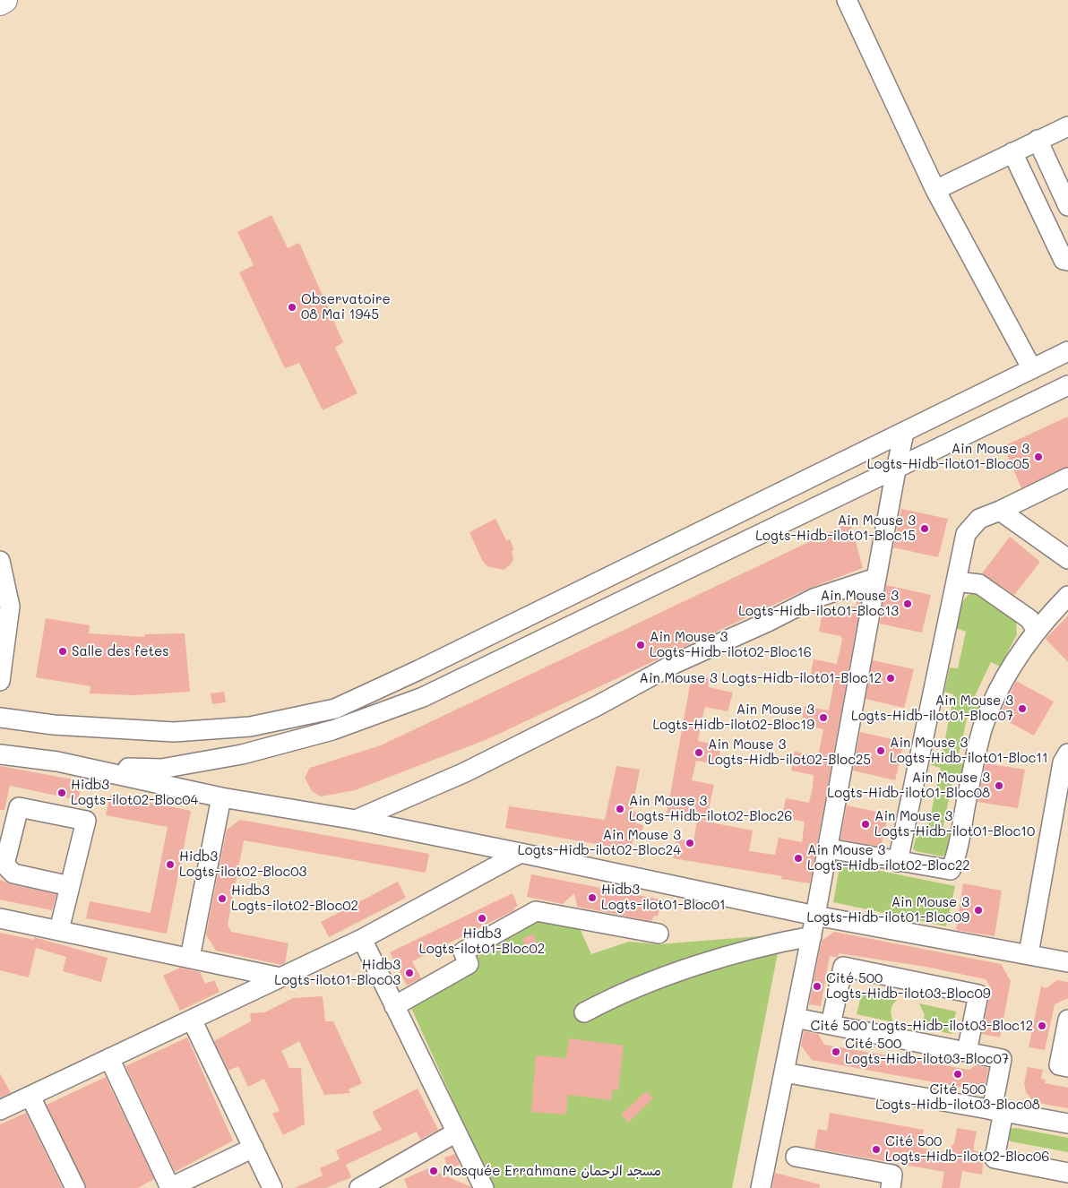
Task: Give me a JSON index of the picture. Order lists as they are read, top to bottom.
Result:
{
  "places": [
    "Observatoire 08 Mai 1945",
    "Ain Mouse 3 Logts-Hidb-ilot01-Bloc05",
    "Ain Mouse 3 Logts-Hidb-ilot01-Bloc15",
    "Ain Mouse 3 Logts-Hidb-ilot01-Bloc13",
    "Ain Mouse 3 Logts-Hidb-ilot02-Bloc16",
    "Salle des fetes",
    "Ain Mouse 3 Logts-Hidb-ilot01-Bloc12",
    "Ain Mouse 3 Logts-Hidb-ilot01-Bloc07",
    "Ain Mouse 3 Logts-Hidb-ilot02-Bloc19",
    "Ain Mouse 3 Logts-Hidb-ilot01-Bloc11",
    "Ain Mouse 3 Logts-Hidb-ilot02-Bloc25",
    "Ain Mouse 3 Logts-Hidb-ilot01-Bloc08",
    "Hidb3 Logts-ilot02-Bloc04",
    "Ain Mouse 3 Logts-Hidb-ilot02-Bloc26",
    "Ain Mouse 3 Logts-Hidb-ilot01-Bloc10",
    "Ain Mouse 3 Logts-Hidb-ilot02-Bloc24",
    "Ain Mouse 3 Logts-Hidb-ilot02-Bloc22",
    "Hidb3 Logts-ilot02-Bloc03",
    "Hidb3 Logts-ilot01-Bloc01",
    "Hidb3 Logts-ilot02-Bloc02",
    "Ain Mouse 3 Logts-Hidb-ilot01-Bloc09",
    "Hidb3 Logts-ilot01-Bloc02",
    "Hidb3 Logts-ilot01-Bloc03",
    "Cité 500 Logts-Hidb-ilot03-Bloc09",
    "Cité 500 Logts-Hidb-ilot03-Bloc12",
    "Cité 500 Logts-Hidb-ilot03-Bloc07",
    "Cité 500 Logts-Hidb-ilot03-Bloc08",
    "Cité 500 Logts-Hidb-ilot02-Bloc06",
    "Mosquée Errahmane مسجد الرحمان"
  ]
}
